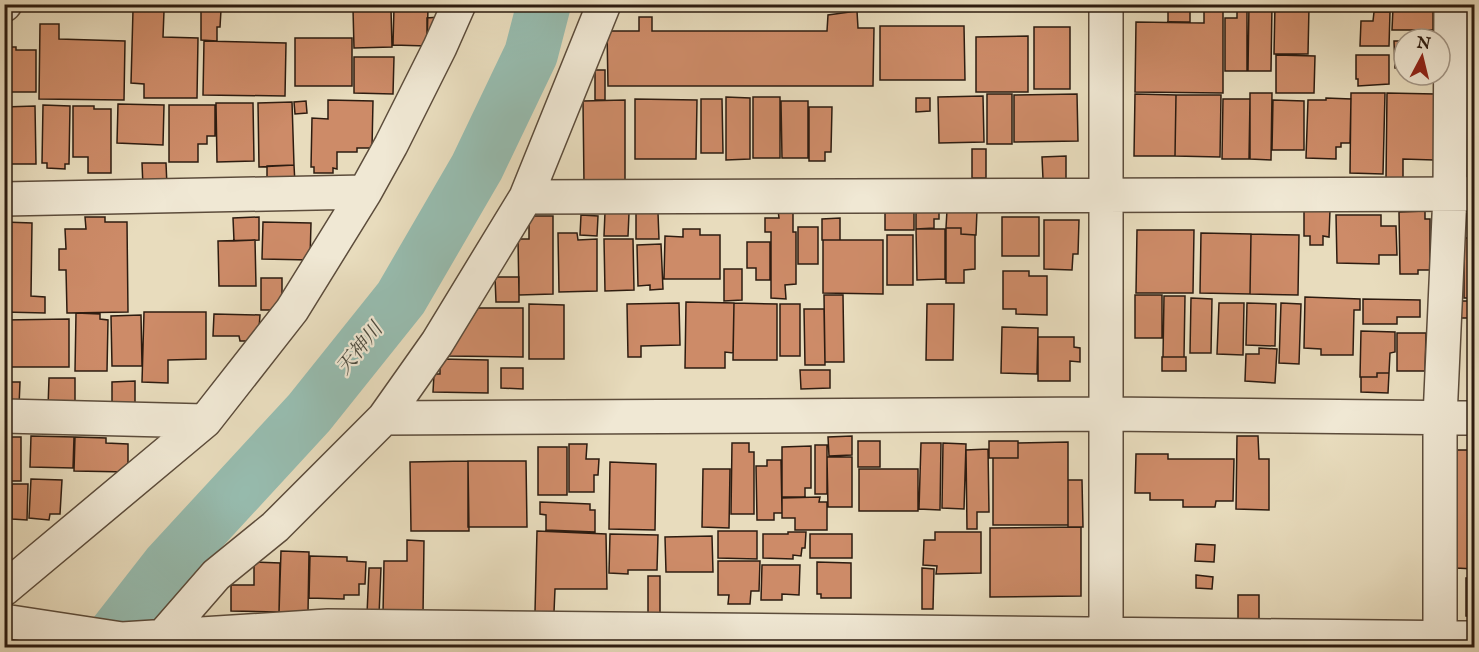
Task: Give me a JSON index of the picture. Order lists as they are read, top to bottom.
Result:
{
  "water": ["天神川"],
  "north": "top"
}
